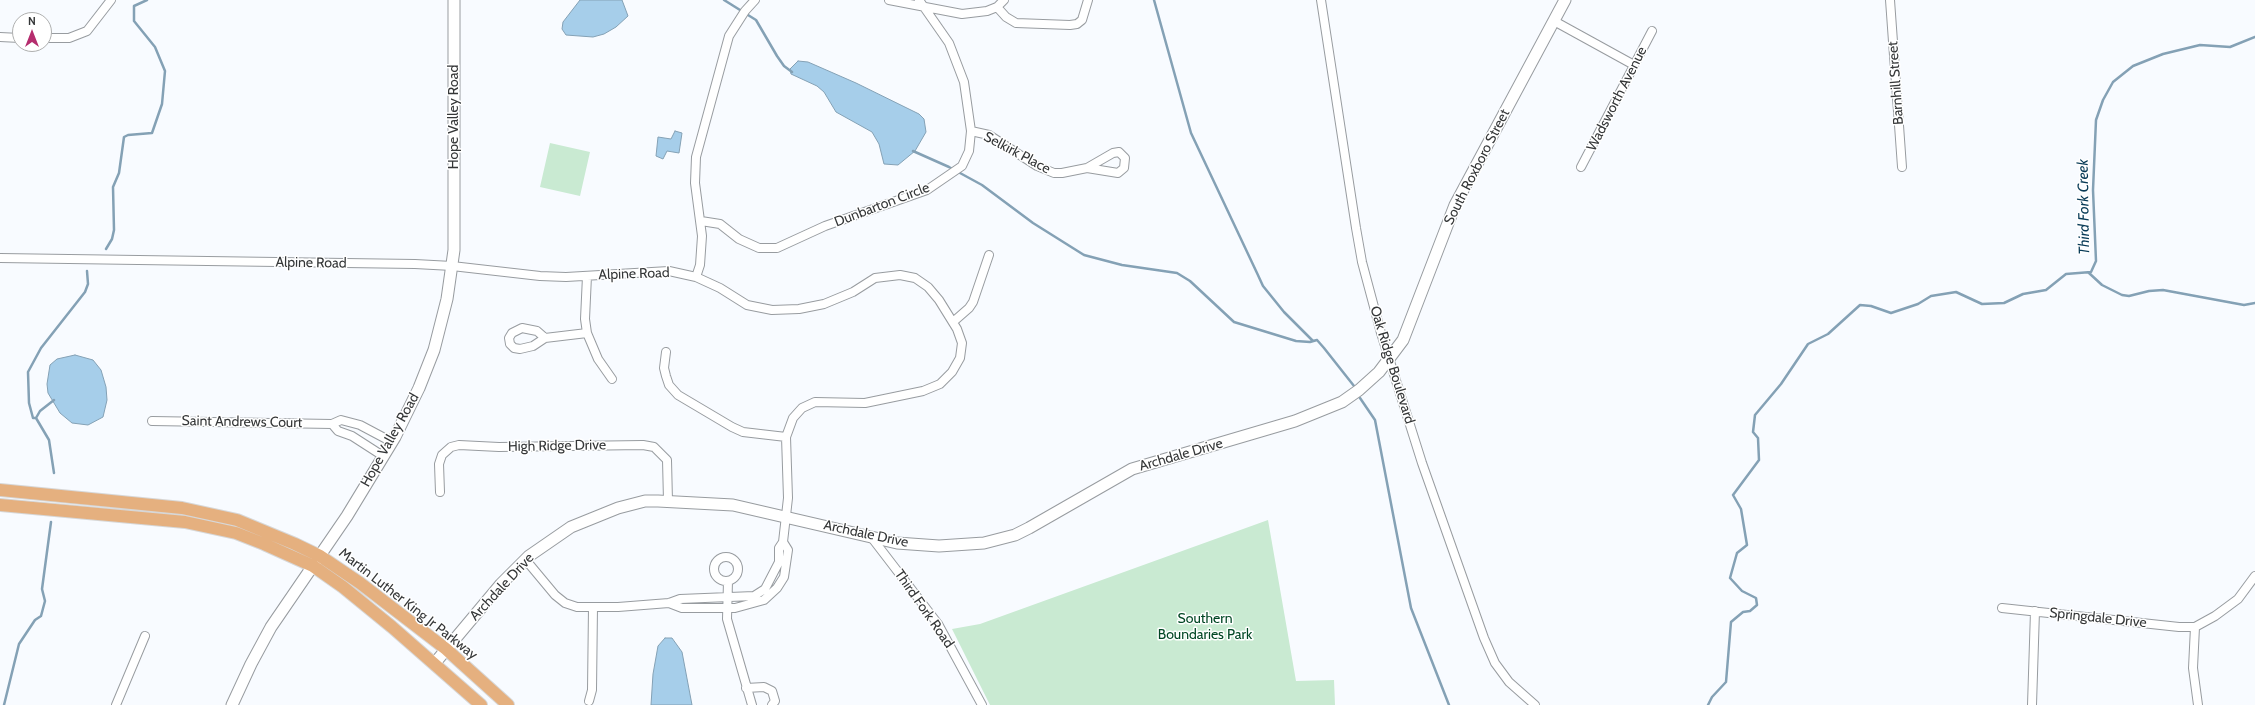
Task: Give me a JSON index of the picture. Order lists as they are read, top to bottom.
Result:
{
  "streets": {
    "main road": ["Martin Luther King Jr Parkway"],
    "street": [
      "Barnhill Street",
      "Wadsworth Avenue",
      "Hope Valley Road",
      "Selkirk Place",
      "South Roxboro Street",
      "Dunbarton Circle",
      "Alpine Road",
      "Oak Ridge Boulevard",
      "Saint Andrews Court",
      "High Ridge Drive",
      "Archdale Drive",
      "Third Fork Road",
      "Springdale Drive"
    ]
  },
  "crossings": [
    ["Hope Valley Road", "Alpine Road"],
    ["Hope Valley Road", "Saint Andrews Court"],
    ["Hope Valley Road", "Martin Luther King Jr Parkway"],
    ["Selkirk Place", "Dunbarton Circle"],
    ["South Roxboro Street", "Oak Ridge Boulevard"],
    ["South Roxboro Street", "Archdale Drive"],
    ["Alpine Road", "Archdale Drive"],
    ["Oak Ridge Boulevard", "Archdale Drive"],
    ["High Ridge Drive", "Archdale Drive"],
    ["Archdale Drive", "Martin Luther King Jr Parkway"],
    ["Archdale Drive", "Third Fork Road"]
  ],
  "water": ["Third Fork Creek"],
  "parks": ["Southern Boundaries Park"],
  "north": "top"
}
